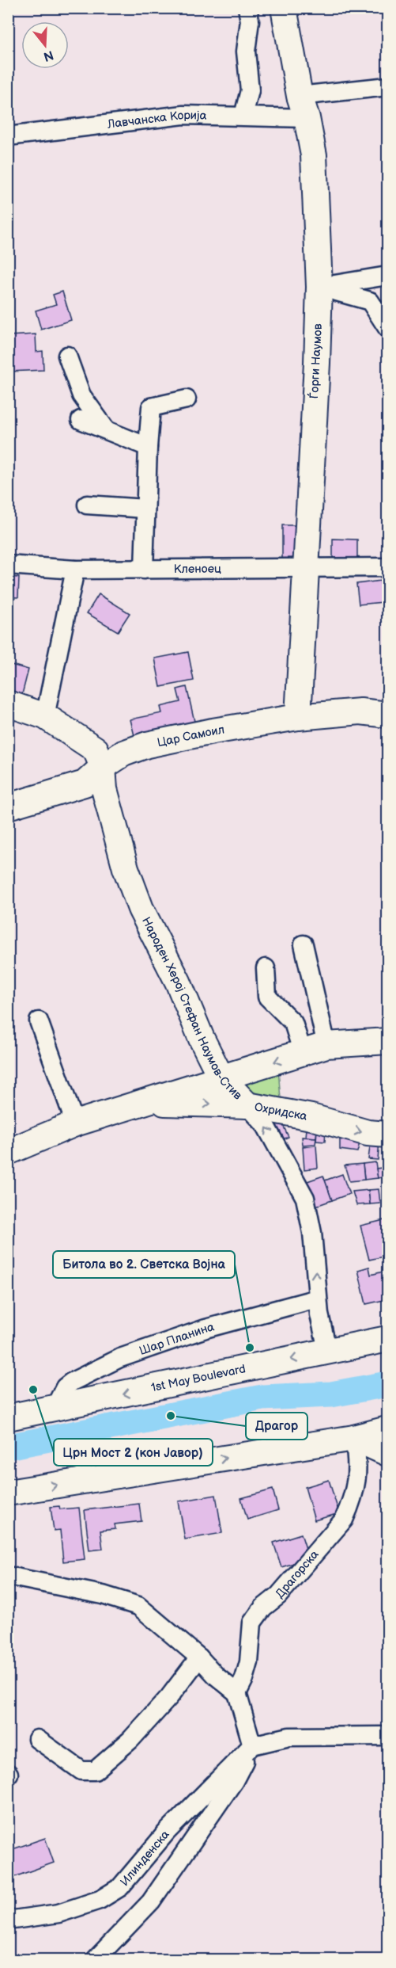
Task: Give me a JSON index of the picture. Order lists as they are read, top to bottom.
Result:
{
  "streets": {
    "street": [
      "Лавчанска Корија",
      "Ѓорги Наумов",
      "Кленоец",
      "Цар Самоил",
      "Народен Херој Стефан Наумов-Стив",
      "Охридска",
      "Шар Планина",
      "1st May Boulevard",
      "Драгорска",
      "Илинденска"
    ]
  },
  "crossings": [
    ["Лавчанска Корија", "Ѓорги Наумов"],
    ["Ѓорги Наумов", "Кленоец"],
    ["Ѓорги Наумов", "Цар Самоил"],
    ["Цар Самоил", "Народен Херој Стефан Наумов-Стив"],
    ["Народен Херој Стефан Наумов-Стив", "Охридска"],
    ["Народен Херој Стефан Наумов-Стив", "Шар Планина"],
    ["Народен Херој Стефан Наумов-Стив", "1st May Boulevard"],
    ["Шар Планина", "1st May Boulevard"]
  ],
  "places": ["Битола во 2. Светска Војна", "Црн Мост 2 (кон Јавор)", "Драгор"],
  "north": "bottom"
}
